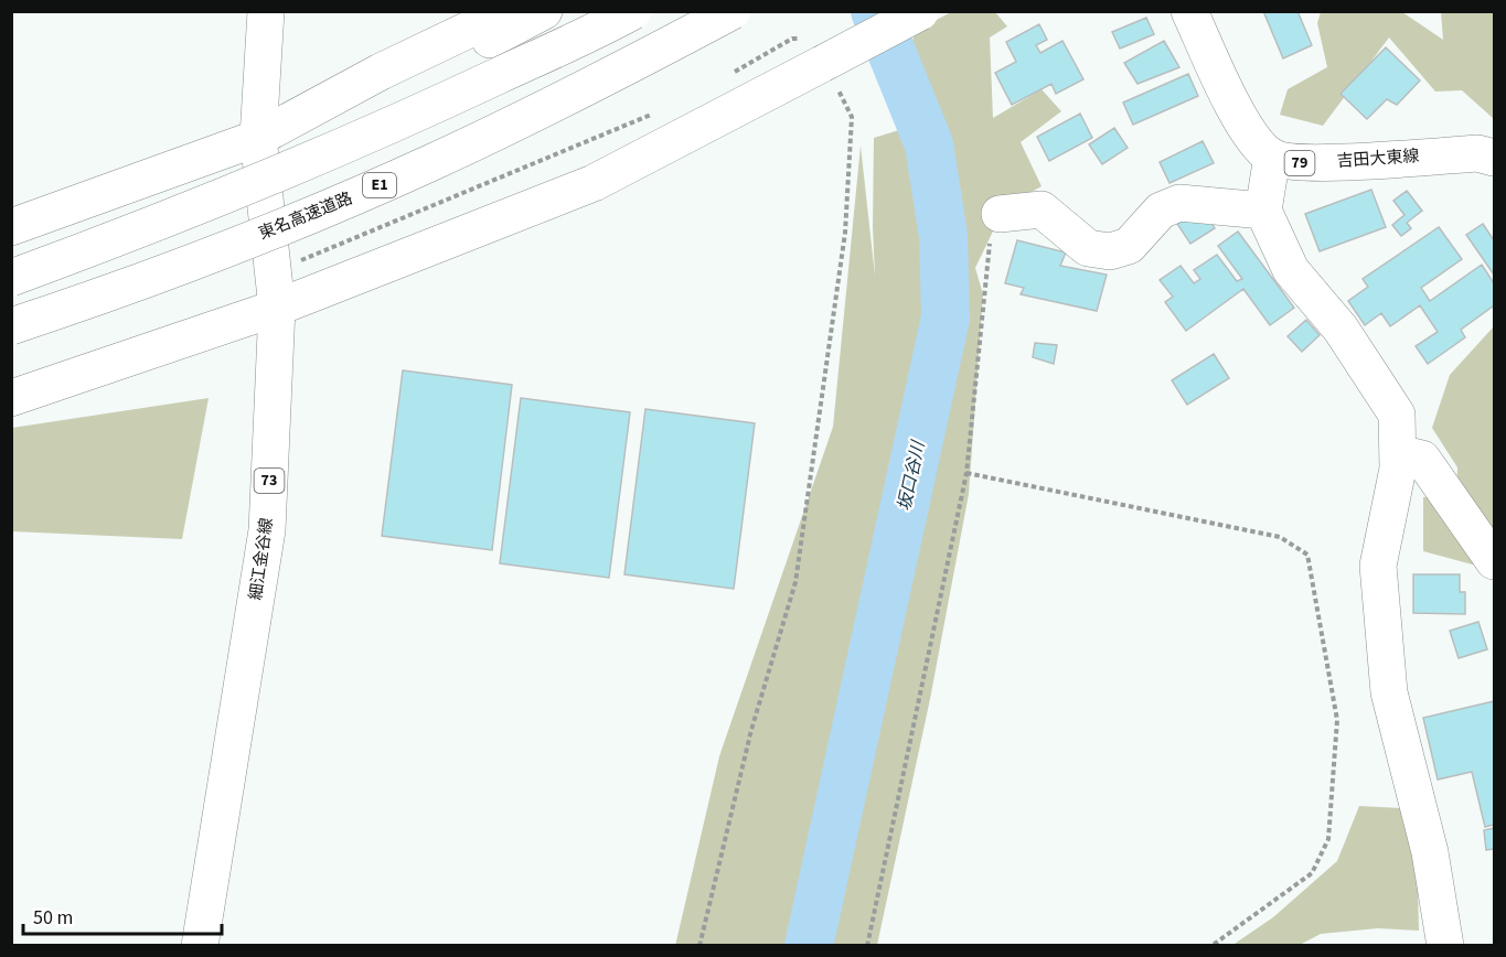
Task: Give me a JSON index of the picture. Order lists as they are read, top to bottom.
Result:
{
  "streets": {
    "main road": [
      "吉田大東線",
      "79",
      "E1",
      "東名高速道路",
      "73",
      "細江金谷線"
    ]
  },
  "crossings": [
    ["吉田大東線", "79"]
  ],
  "water": ["坂口谷川"],
  "scale_bar": "50 m"
}
